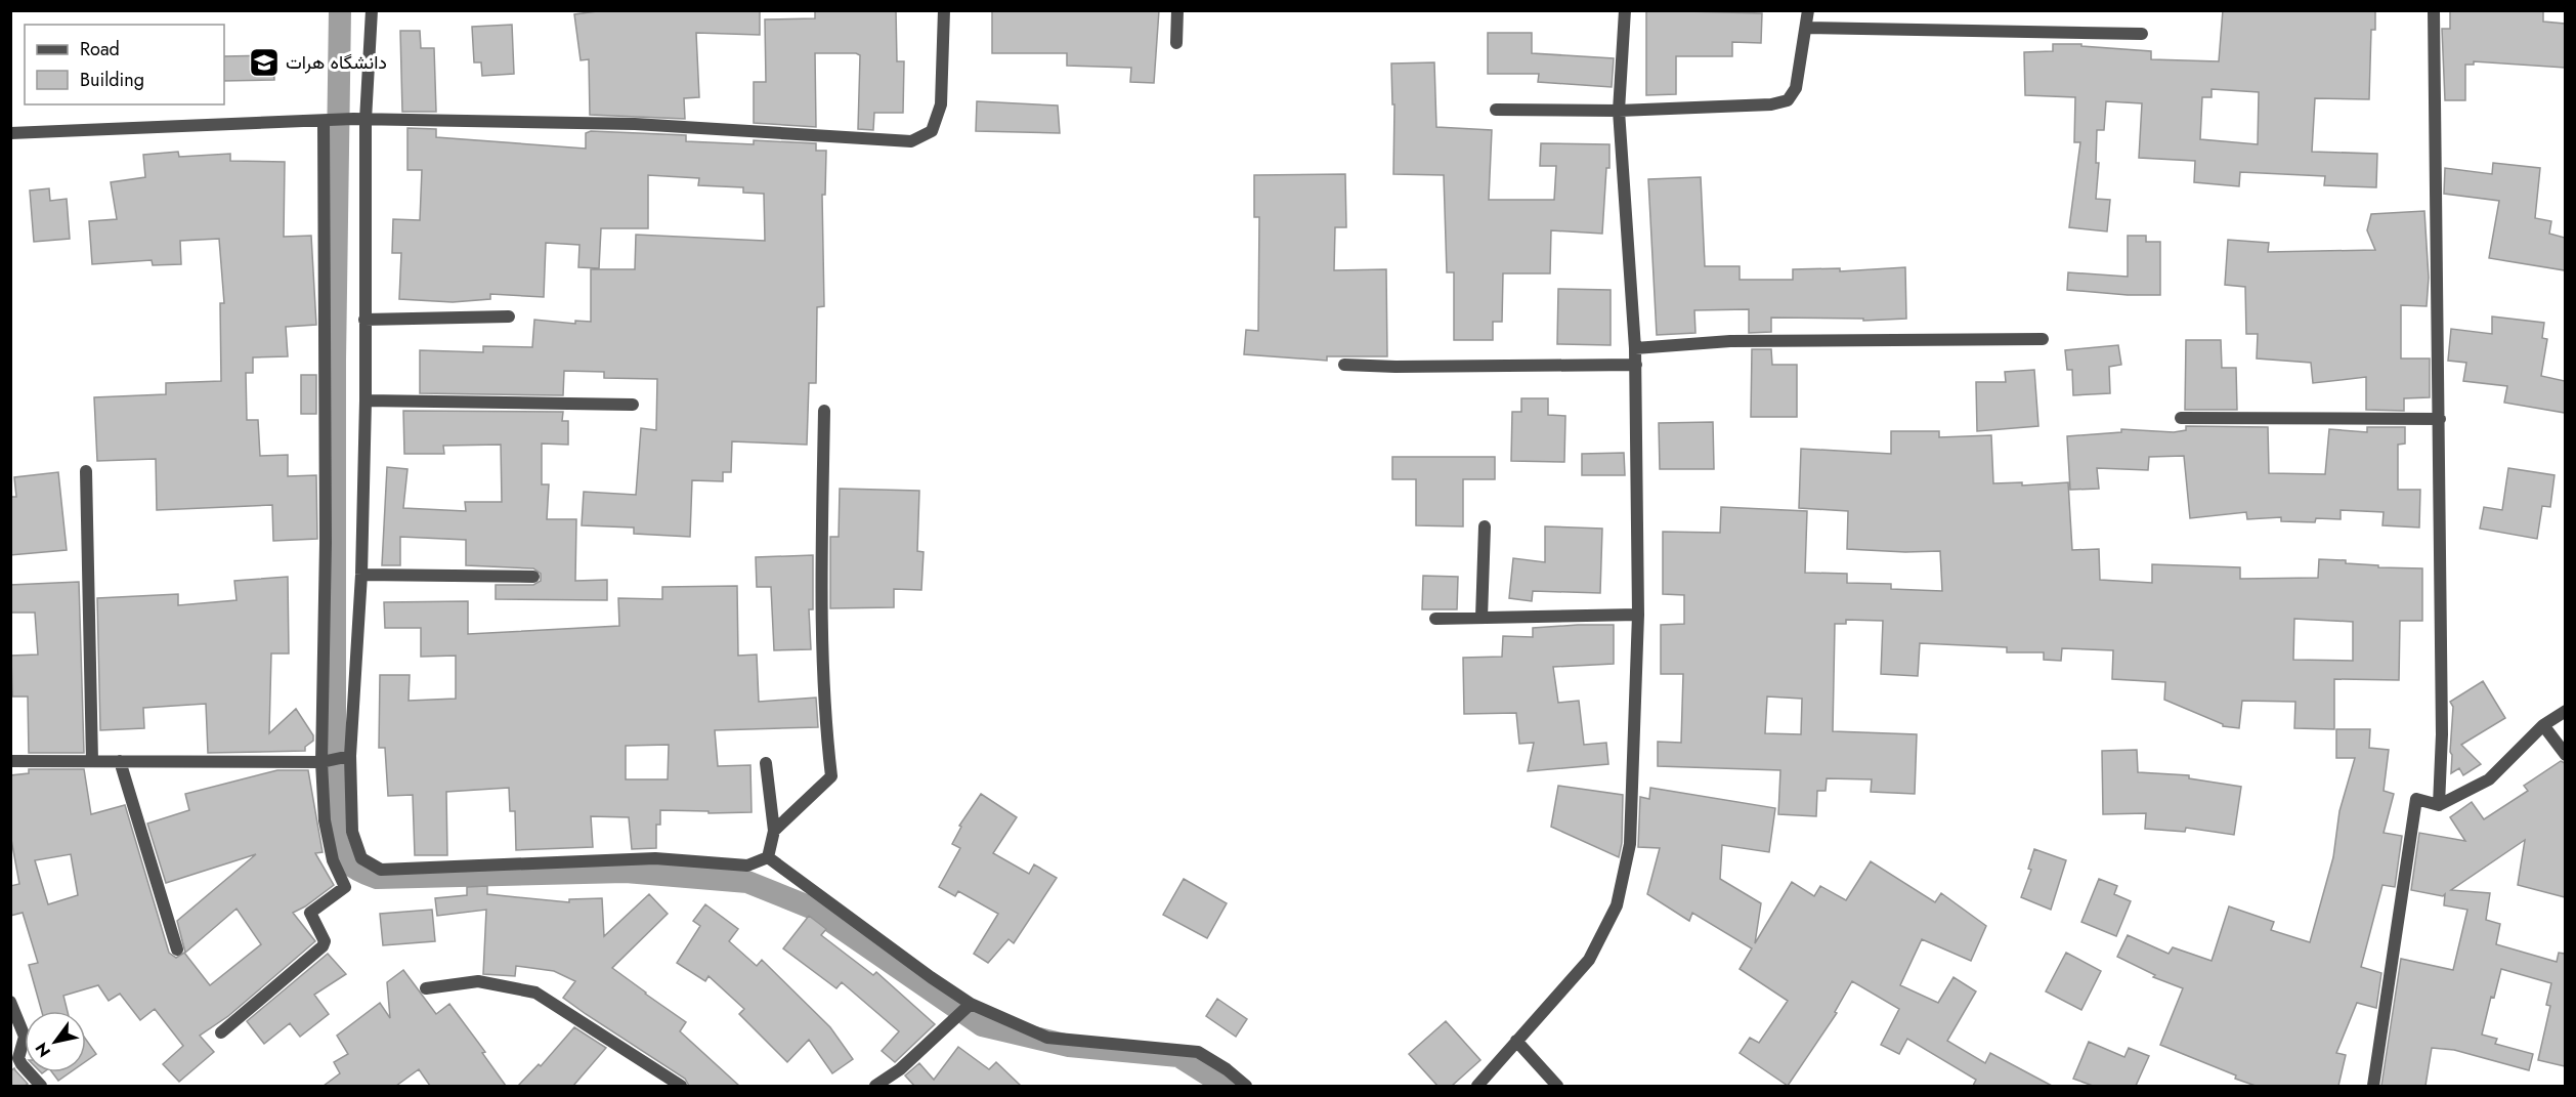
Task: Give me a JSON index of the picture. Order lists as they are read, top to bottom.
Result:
{
  "places": {
    "school or university": ["دانشگاه هرات"]
  },
  "legend": ["Road", "Building"],
  "north": "bottom left"
}
